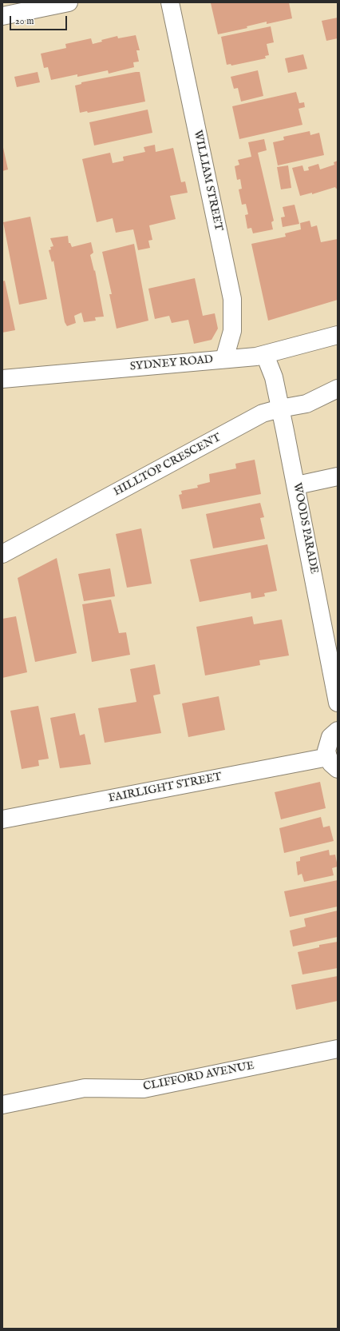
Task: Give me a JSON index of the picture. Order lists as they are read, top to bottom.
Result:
{
  "streets": {
    "street": [
      "WILLIAM STREET",
      "SYDNEY ROAD",
      "HILLTOP CRESCENT",
      "WOODS PARADE",
      "FAIRLIGHT STREET",
      "CLIFFORD AVENUE"
    ]
  },
  "crossings": [
    ["WILLIAM STREET", "SYDNEY ROAD"],
    ["SYDNEY ROAD", "WOODS PARADE"],
    ["HILLTOP CRESCENT", "WOODS PARADE"]
  ],
  "scale_bar": "20 m"
}
